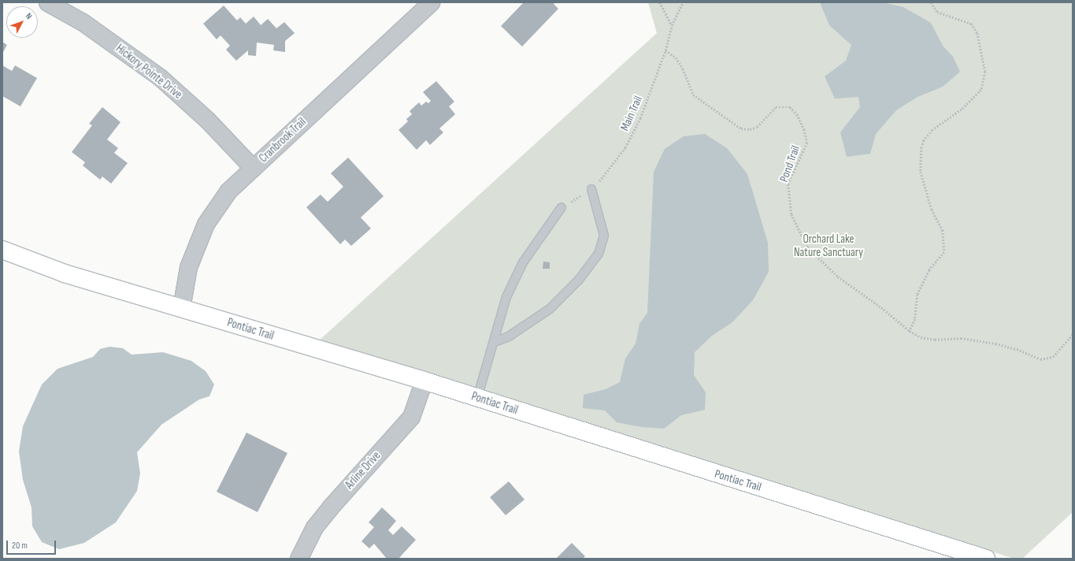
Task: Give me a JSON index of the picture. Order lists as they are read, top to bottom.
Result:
{
  "streets": {
    "main road": ["Pontiac Trail"],
    "street": ["Hickory Pointe Drive", "Cranbrook Trail", "Arline Drive"],
    "path": ["Main Trail", "Pond Trail"]
  },
  "crossings": [
    ["Hickory Pointe Drive", "Cranbrook Trail"],
    ["Main Trail", "Pond Trail"],
    ["Cranbrook Trail", "Pontiac Trail"],
    ["Pontiac Trail", "Arline Drive"]
  ],
  "parks": ["Orchard Lake Nature Sanctuary"],
  "scale_bar": "20 m",
  "north": "top right"
}
